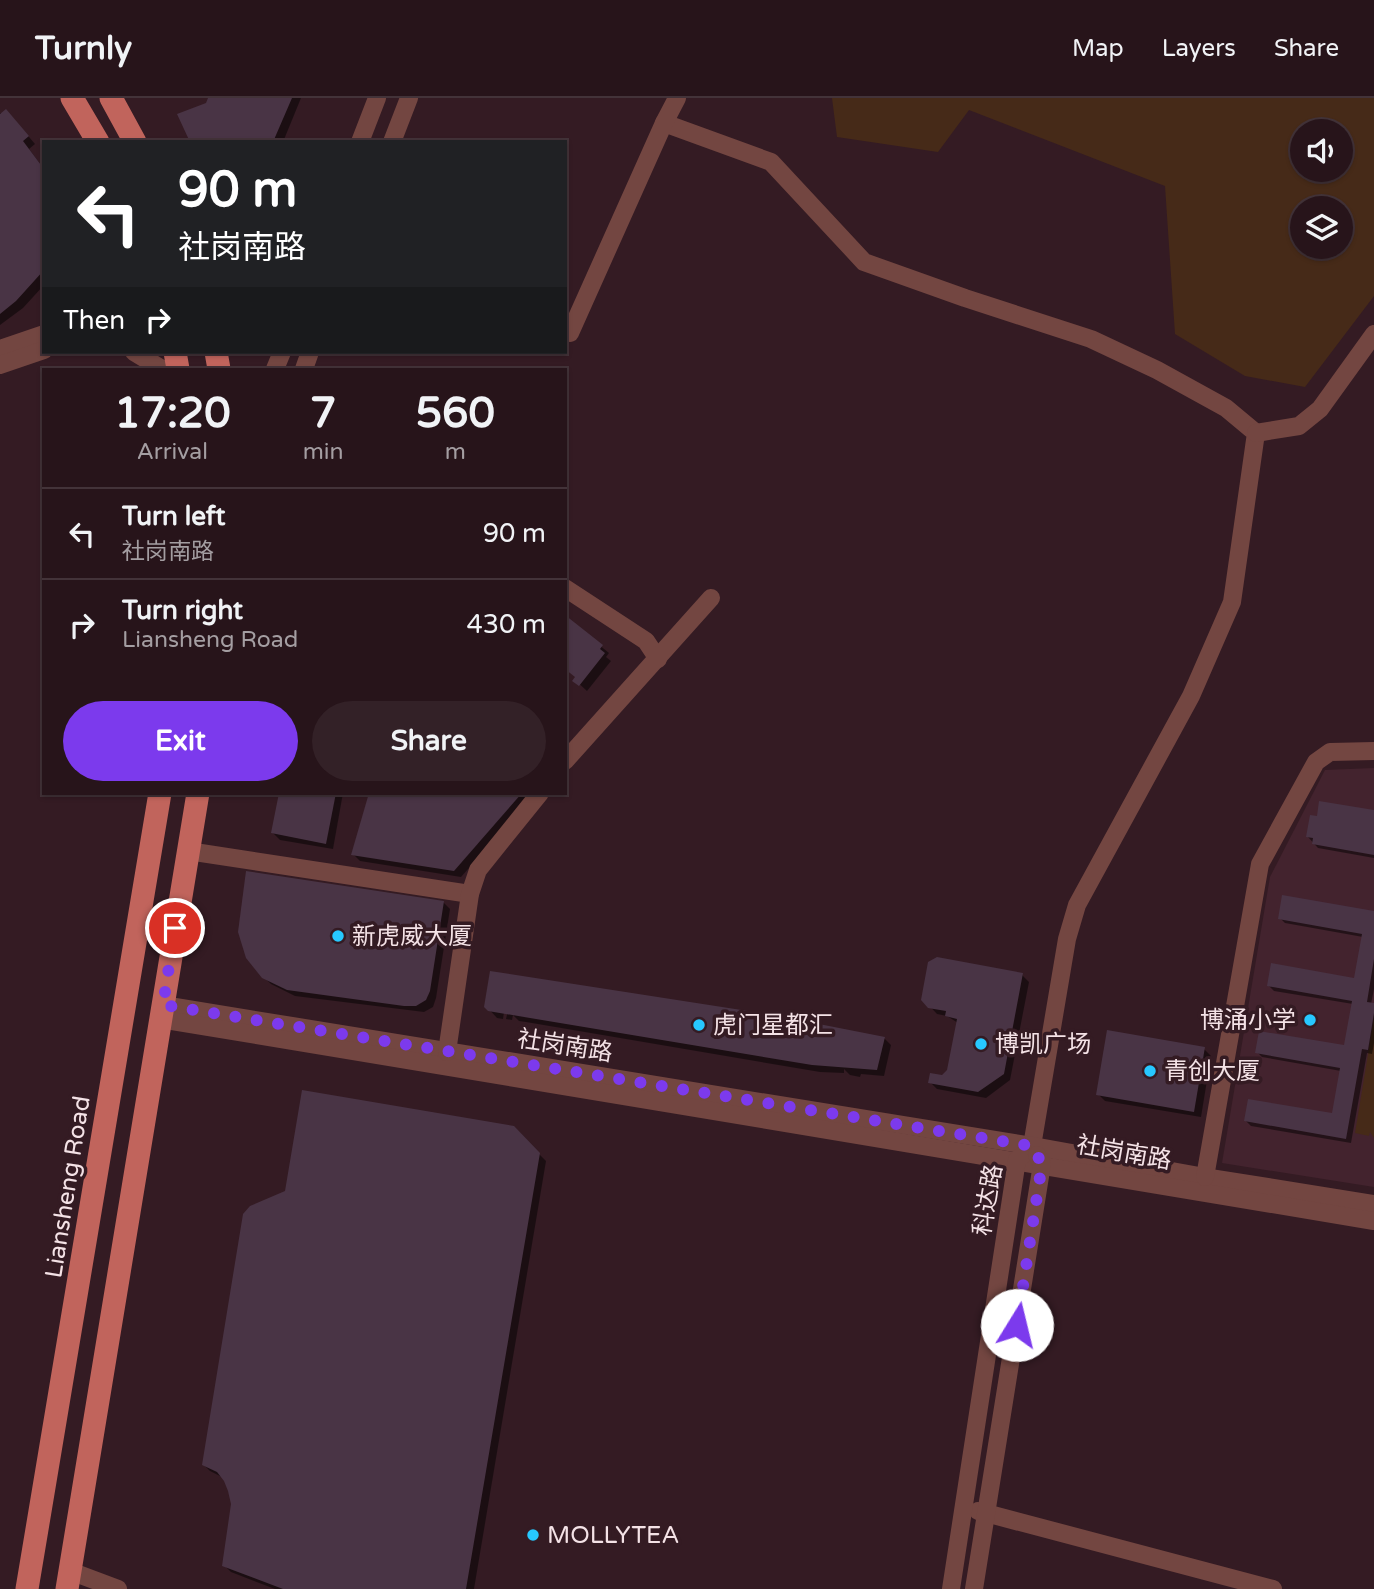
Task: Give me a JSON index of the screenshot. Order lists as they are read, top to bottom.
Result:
{
  "streets": {
    "main road": ["Liansheng Road"],
    "street": ["社岗南路", "科达路"]
  },
  "crossings": [
    ["社岗南路", "科达路"]
  ],
  "places": [
    "新虎威大厦",
    "博涌小学",
    "虎门星都汇",
    "博凯广场",
    "青创大厦",
    "MOLLYTEA"
  ],
  "page": {
    "header": "Turnly",
    "nav": ["Map", "Layers", "Share"],
    "turn": ["90 m", "社岗南路"],
    "then": "Then",
    "eta": [
      "17:20",
      "Arrival",
      "7",
      "min",
      "560",
      "m"
    ],
    "list": [
      {
        "name": "Turn left",
        "note": "社岗南路",
        "value": "90 m"
      },
      {
        "name": "Turn right",
        "note": "Liansheng Road",
        "value": "430 m"
      }
    ],
    "buttons": ["Exit", "Share"]
  }
}
